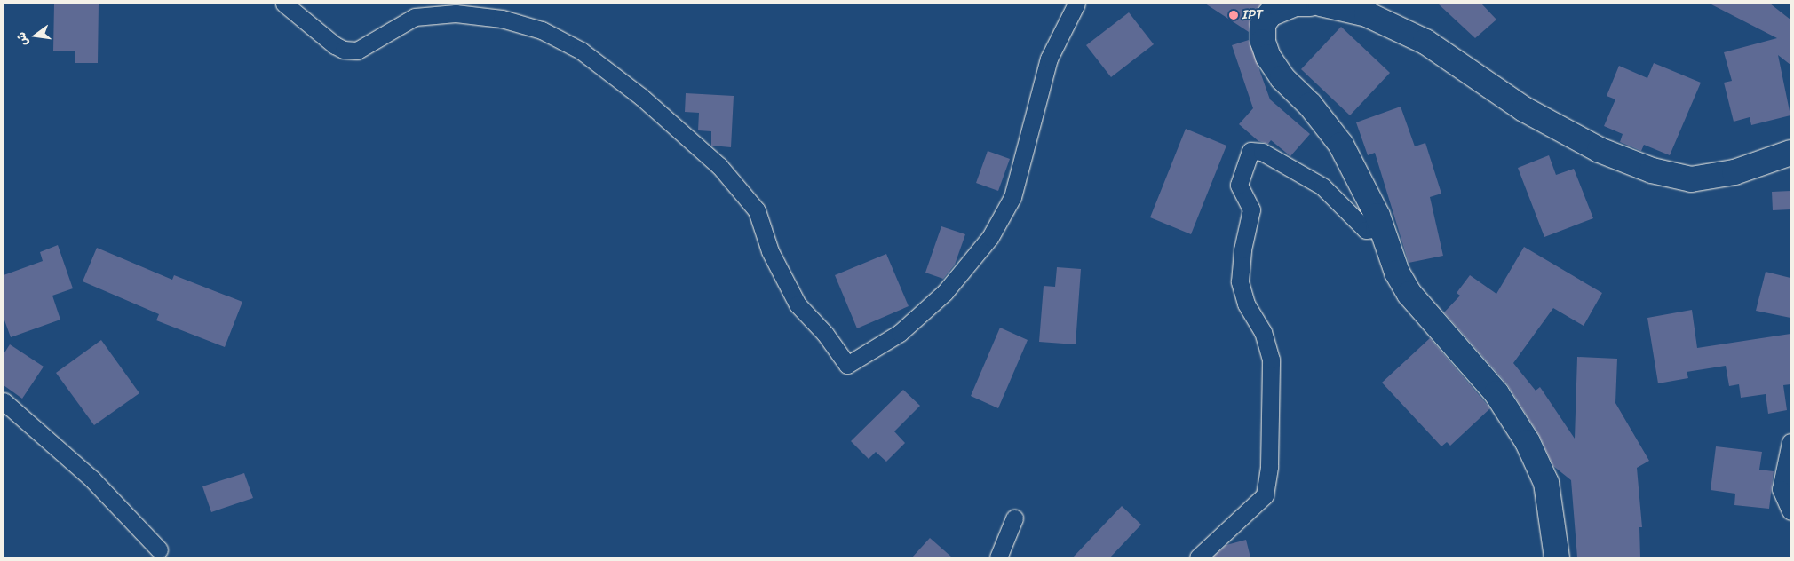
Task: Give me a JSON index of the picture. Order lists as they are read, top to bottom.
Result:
{
  "places": ["IPT"],
  "north": "left"
}
